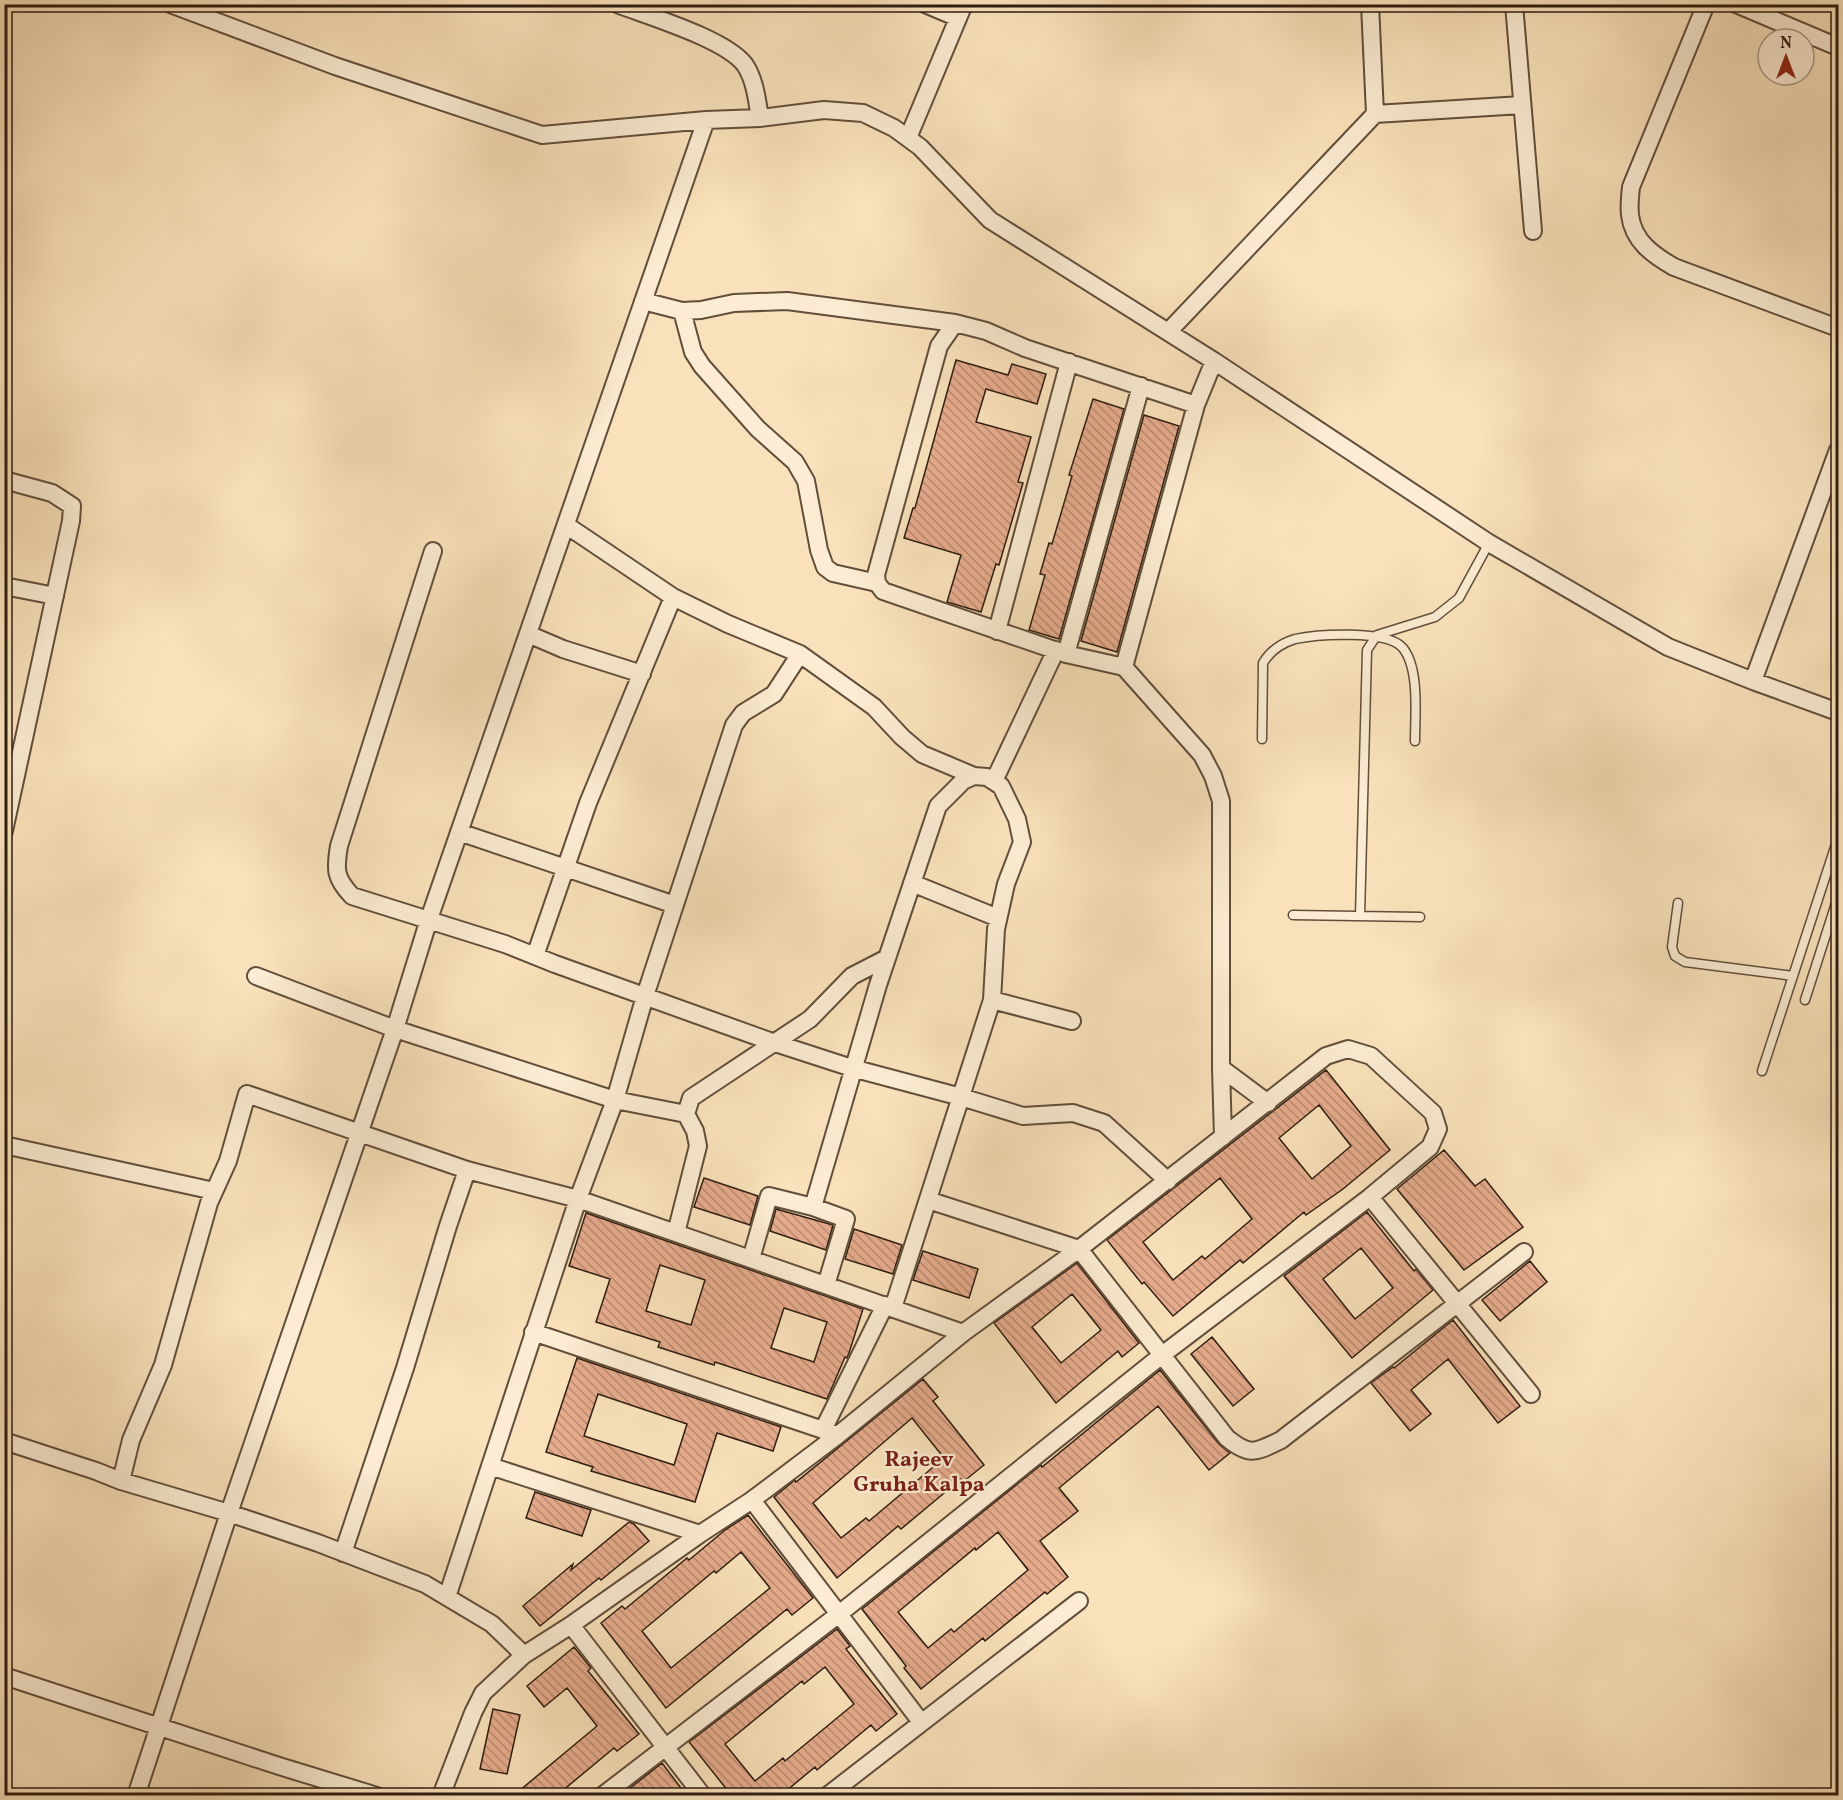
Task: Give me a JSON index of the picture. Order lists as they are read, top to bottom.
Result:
{
  "districts": ["Rajeev Gruha Kalpa"],
  "north": "top"
}
